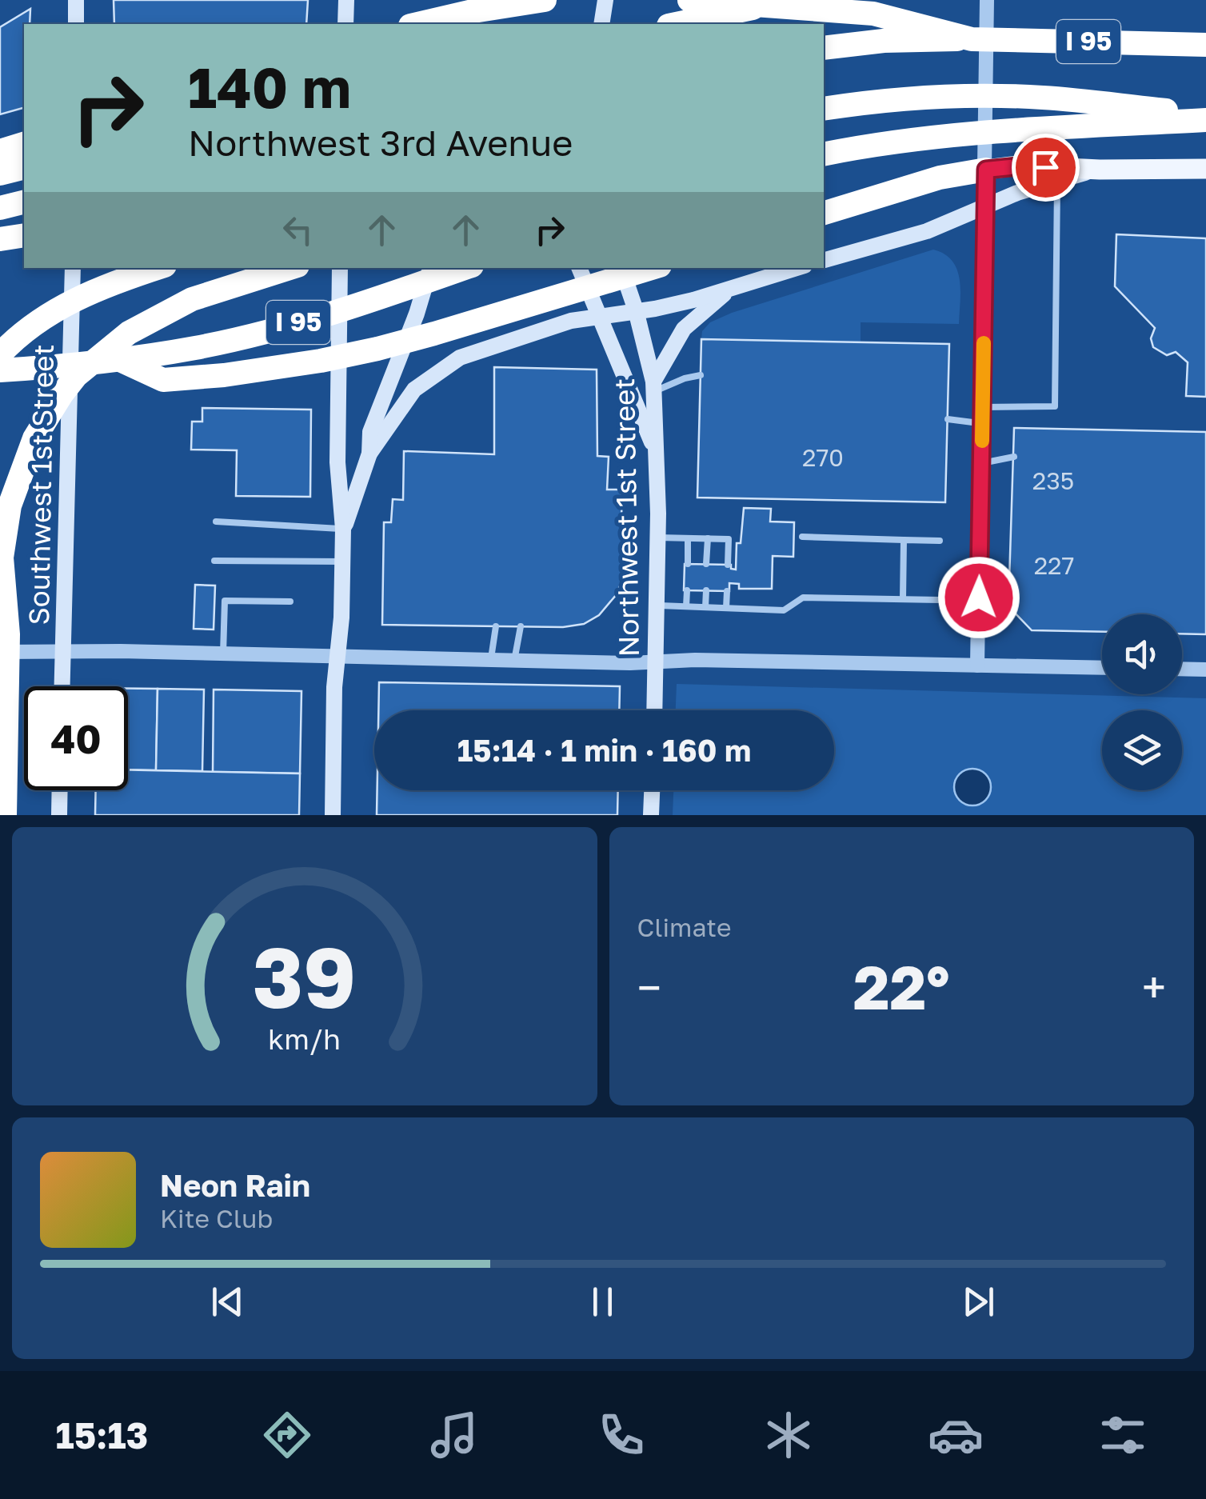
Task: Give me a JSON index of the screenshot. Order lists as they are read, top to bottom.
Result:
{
  "streets": {
    "highway": ["I 95"],
    "main road": ["Southwest 1st Street", "Northwest 1st Street"]
  },
  "house_numbers": ["270", "235", "227"],
  "page": {
    "turn": ["140 m", "Northwest 3rd Avenue"],
    "limit": "40",
    "trip": "15:14 · 1 min · 160 m",
    "tile": "Climate",
    "heat": ["−", "22°", "+"],
    "song": ["Neon Rain", "Kite Club"],
    "tabs": "15:13",
    "gauge": ["39", "km/h"]
  }
}
